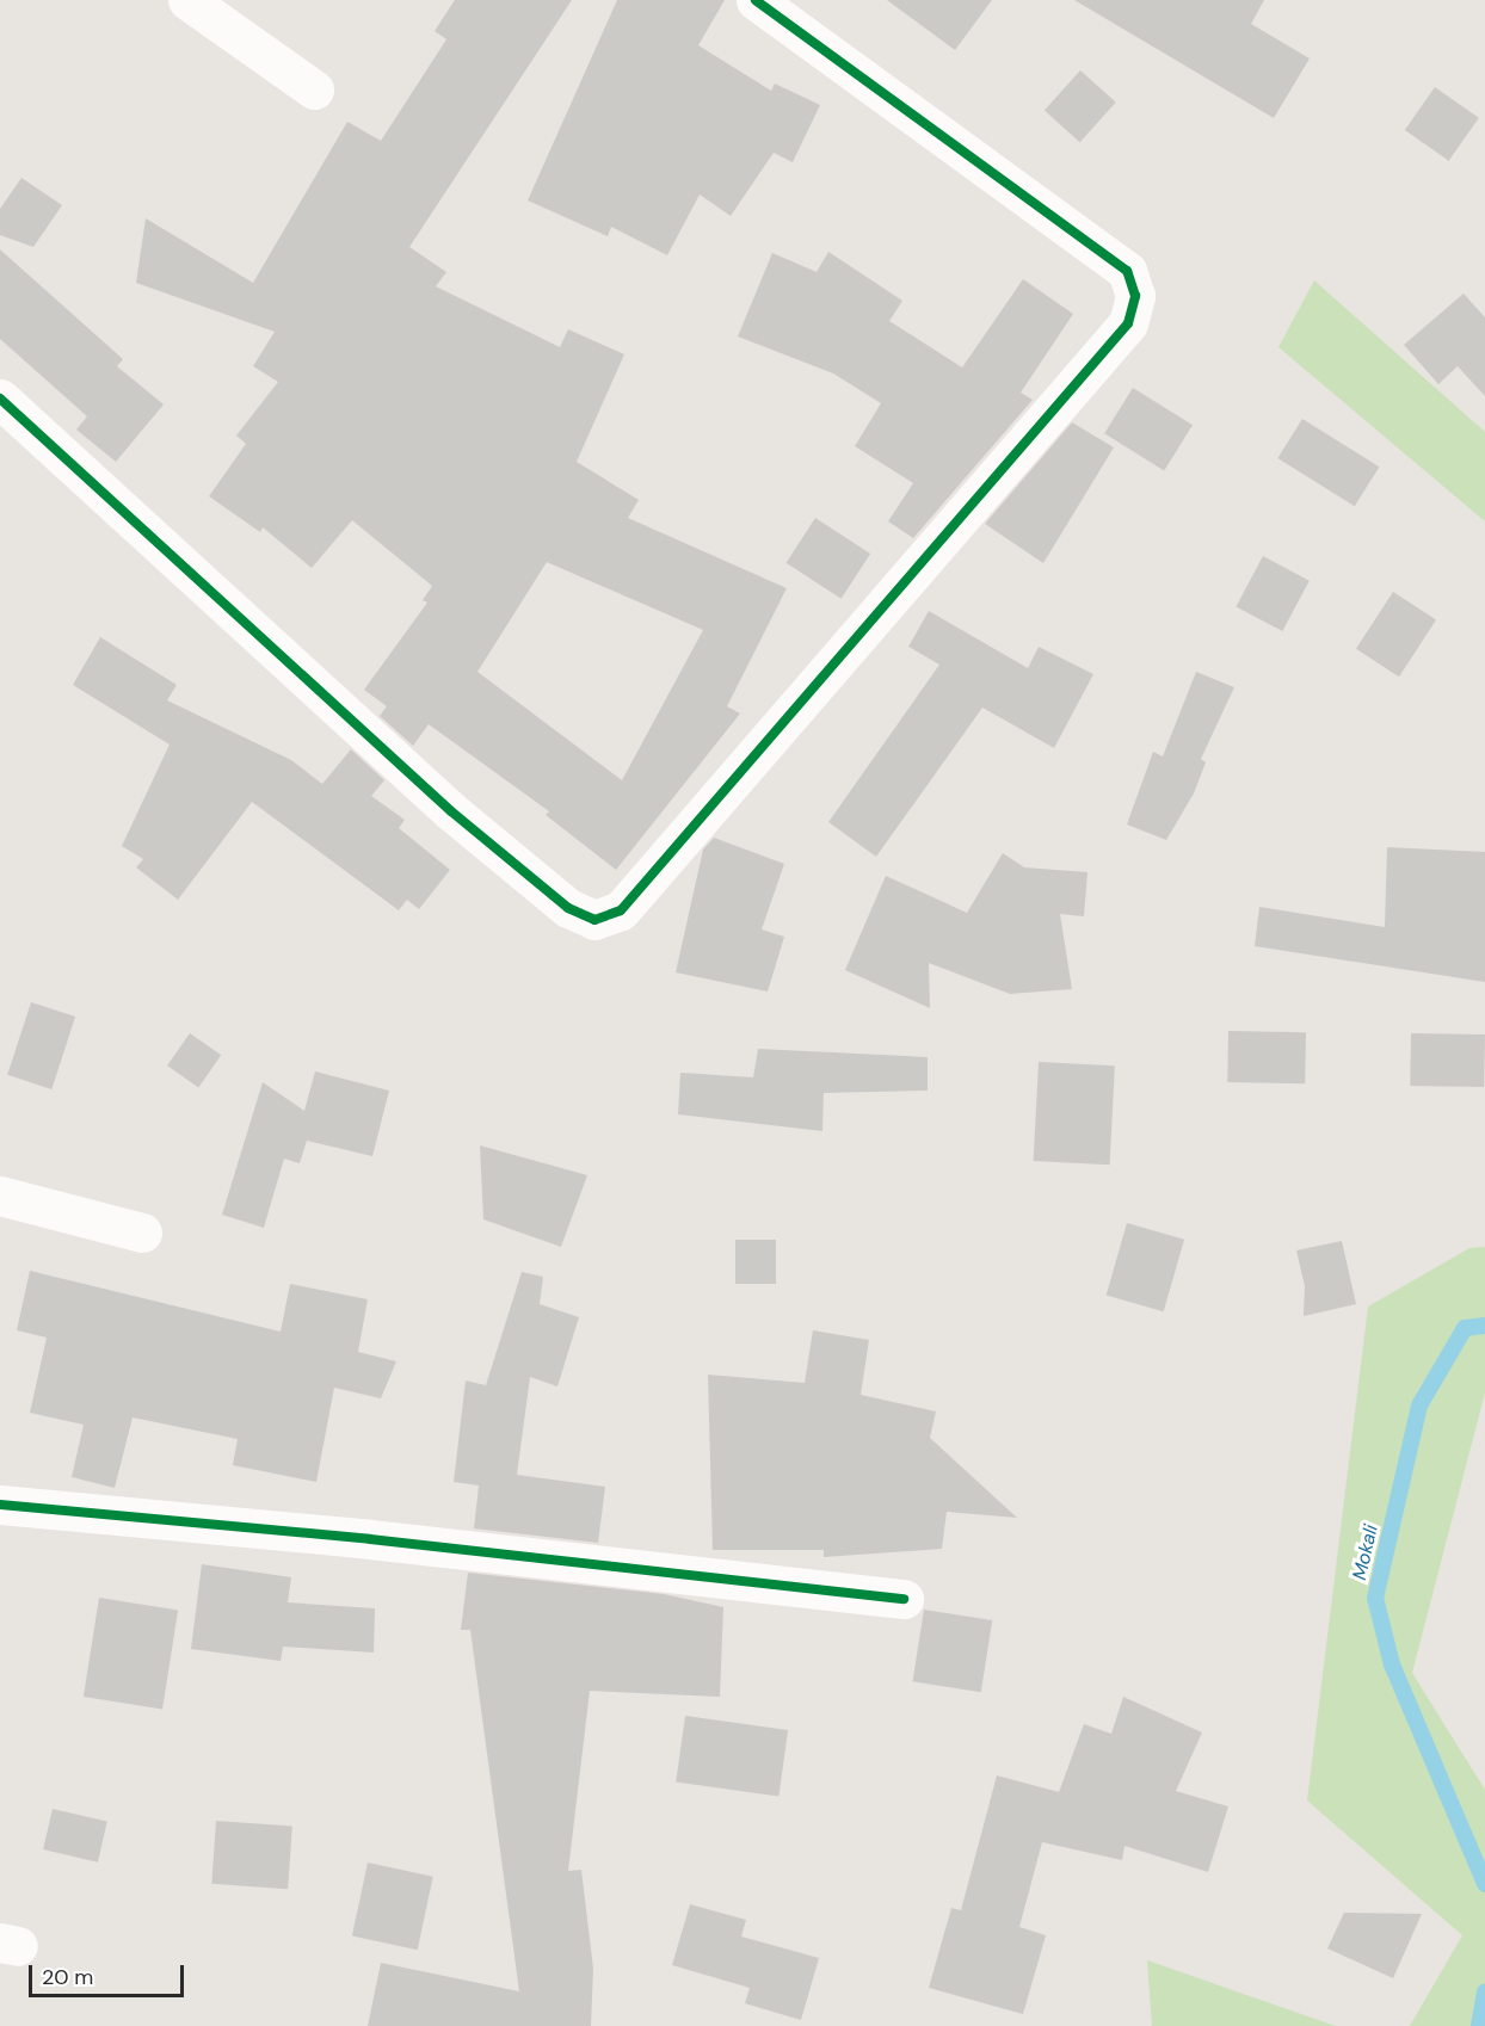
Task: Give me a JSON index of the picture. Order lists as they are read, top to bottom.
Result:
{
  "water": ["Mokali"],
  "scale_bar": "20 m"
}
